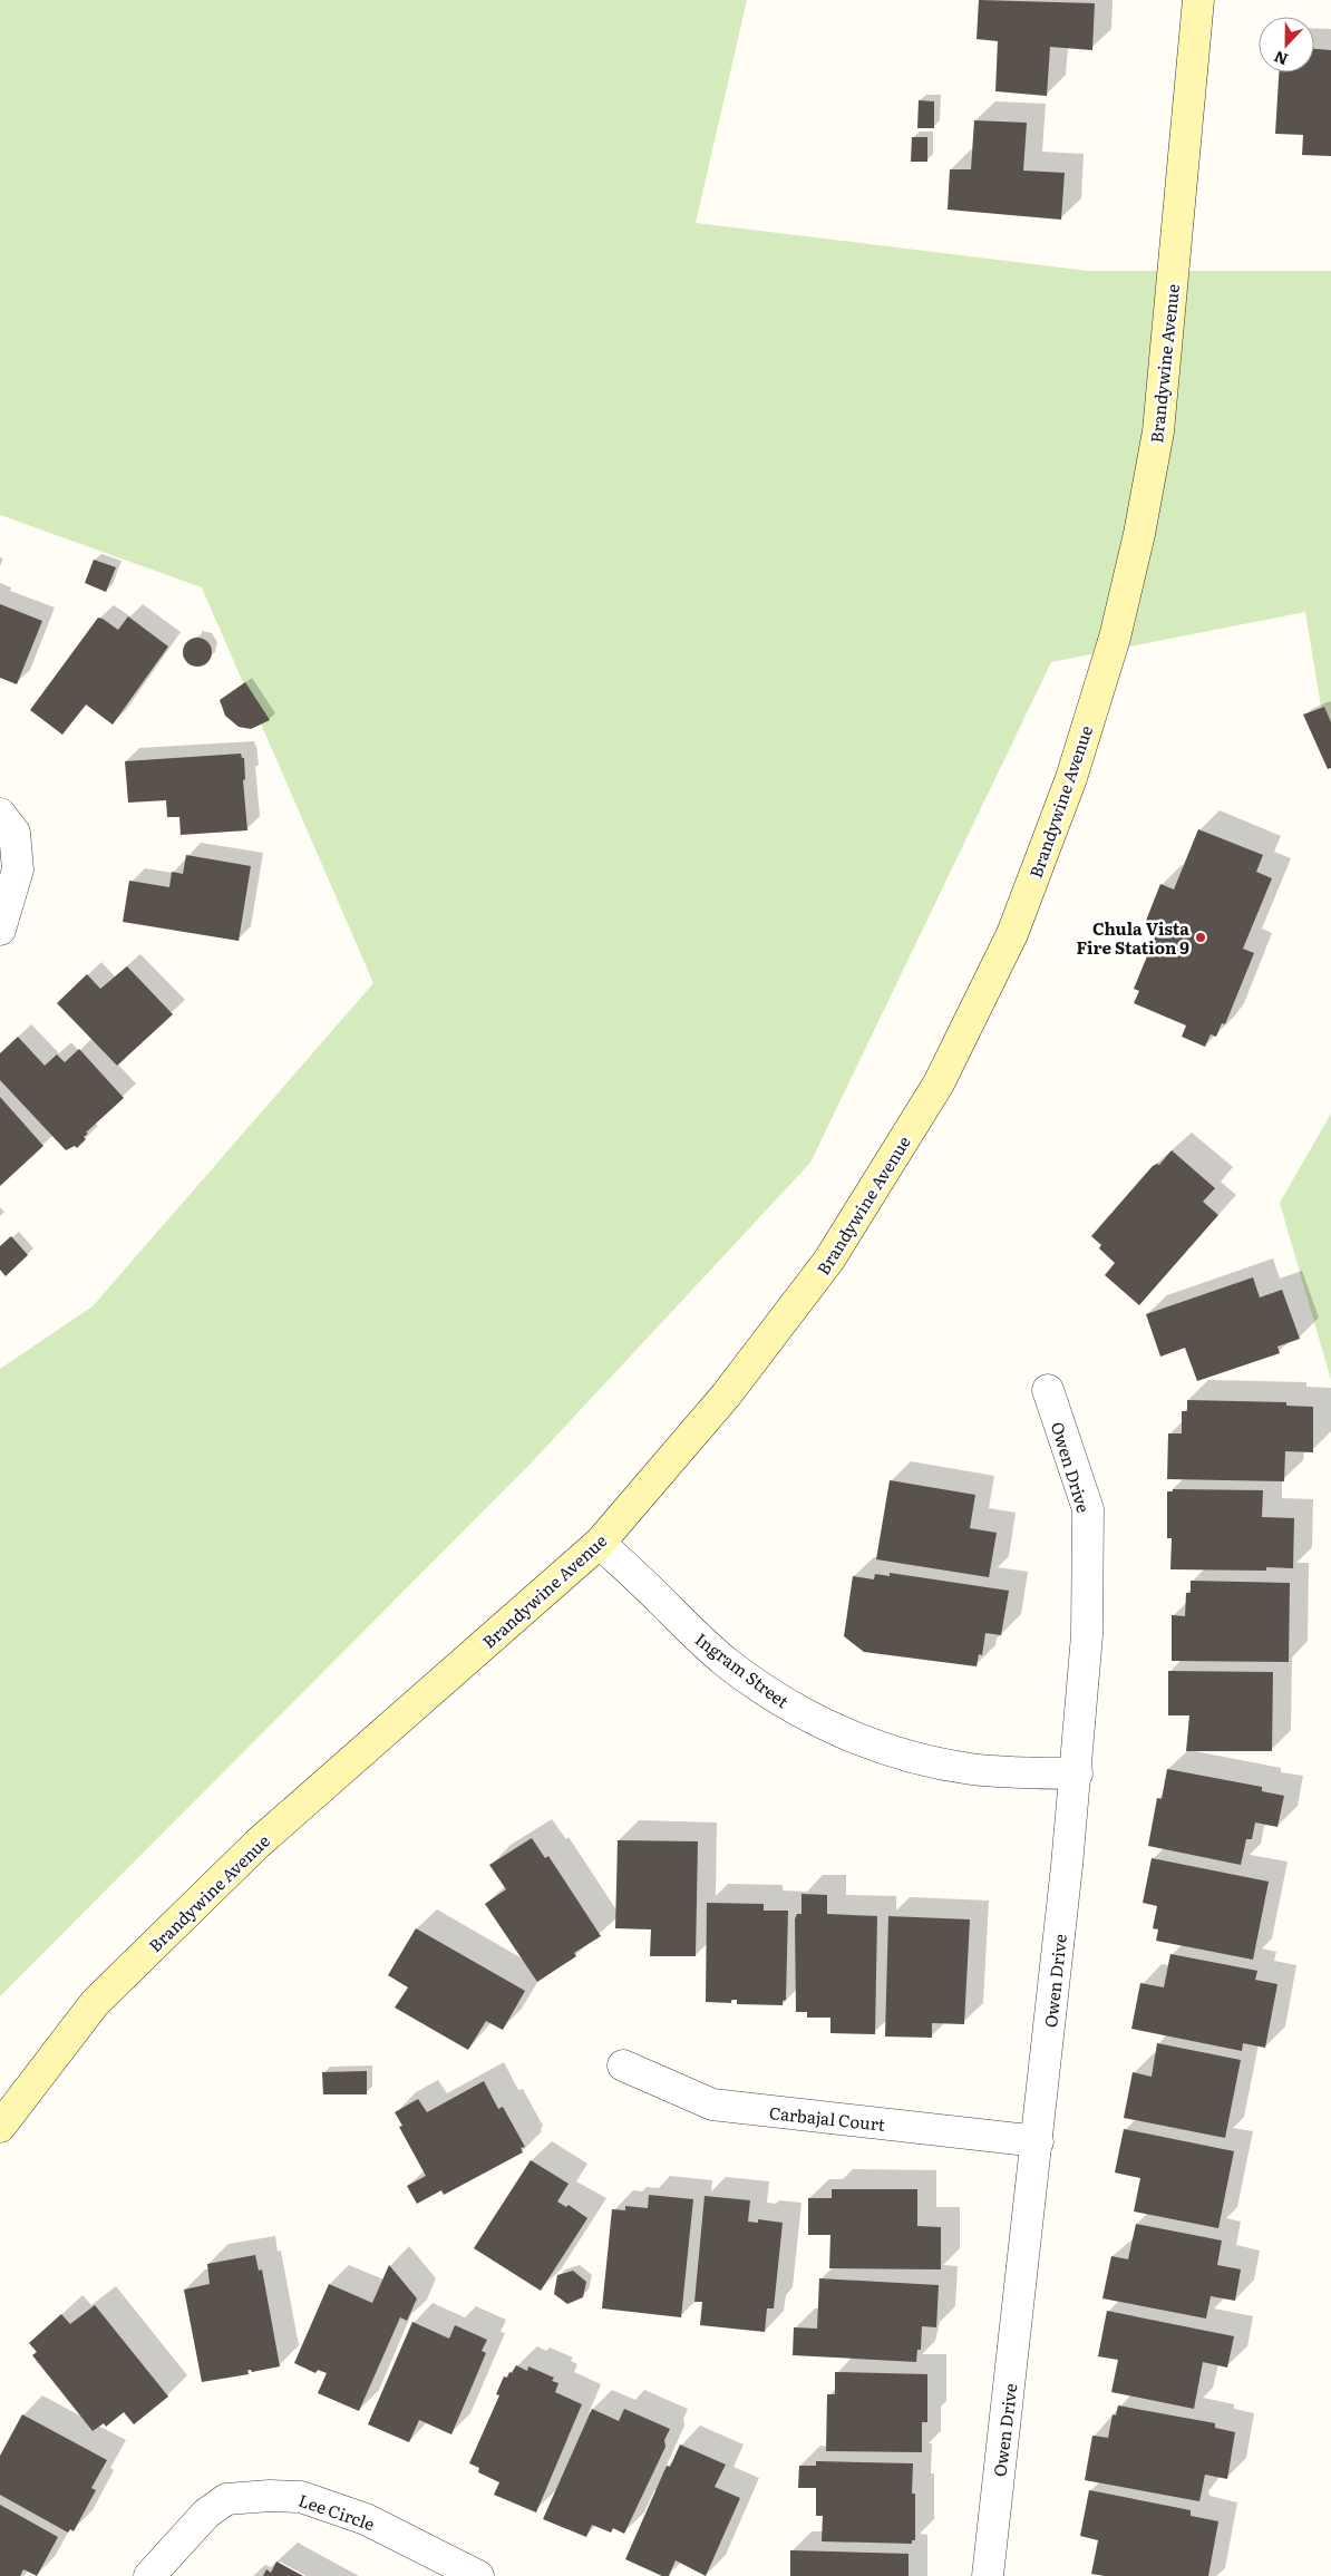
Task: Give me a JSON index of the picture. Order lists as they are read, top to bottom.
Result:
{
  "streets": {
    "street": [
      "Brandywine Avenue",
      "Owen Drive",
      "Ingram Street",
      "Carbajal Court",
      "Lee Circle"
    ]
  },
  "crossings": [
    ["Brandywine Avenue", "Ingram Street"],
    ["Owen Drive", "Ingram Street"],
    ["Owen Drive", "Carbajal Court"]
  ],
  "places": ["Chula Vista Fire Station 9"],
  "north": "bottom"
}
